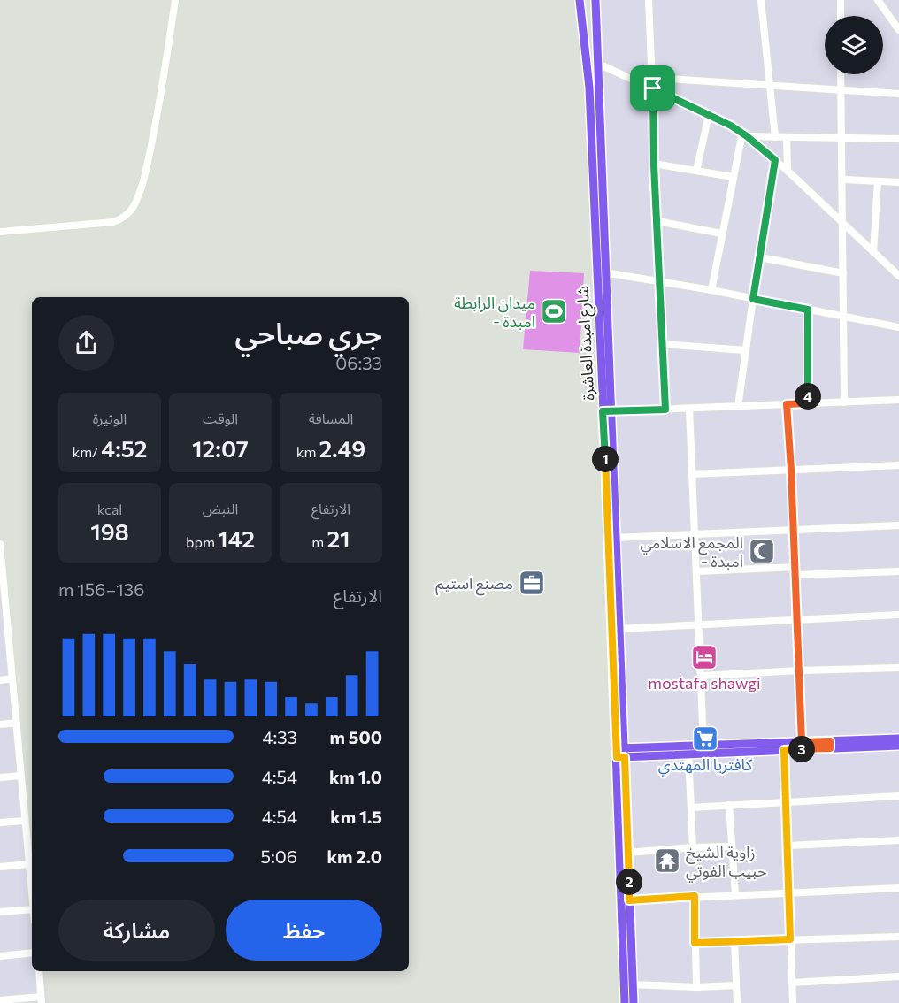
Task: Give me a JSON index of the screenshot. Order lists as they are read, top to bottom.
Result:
{
  "streets": {
    "main road": ["شارع امبدة العاشرة"]
  },
  "places": {
    "sports": ["ميدان الرابطة - امبدة"],
    "mosque": ["المجمع الاسلامي - امبدة"],
    "office": ["مصنع استيم"],
    "hotel": ["mostafa shawgi"],
    "supermarket": ["كافتريا المهتدي"],
    "temple": ["زاوية الشيخ حبيب الفوتي"]
  },
  "page": {
    "heading": ["جري صباحي", "06:33"],
    "pins": [
      "4",
      "1",
      "3",
      "2"
    ],
    "stats": [
      ["المسافة", "2.49 km"],
      ["الوقت", "12:07"],
      ["الوتيرة", "4:52 /km"],
      ["الارتفاع", "21 m"],
      ["النبض", "142 bpm"],
      ["kcal", "198"]
    ],
    "chart": ["الارتفاع", "136–156 m"],
    "list": [
      {
        "name": "500 m",
        "note": "4:33"
      },
      {
        "name": "1.0 km",
        "note": "4:54"
      },
      {
        "name": "1.5 km",
        "note": "4:54"
      },
      {
        "name": "2.0 km",
        "note": "5:06"
      }
    ],
    "buttons": ["حفظ", "مشاركة"]
  }
}
